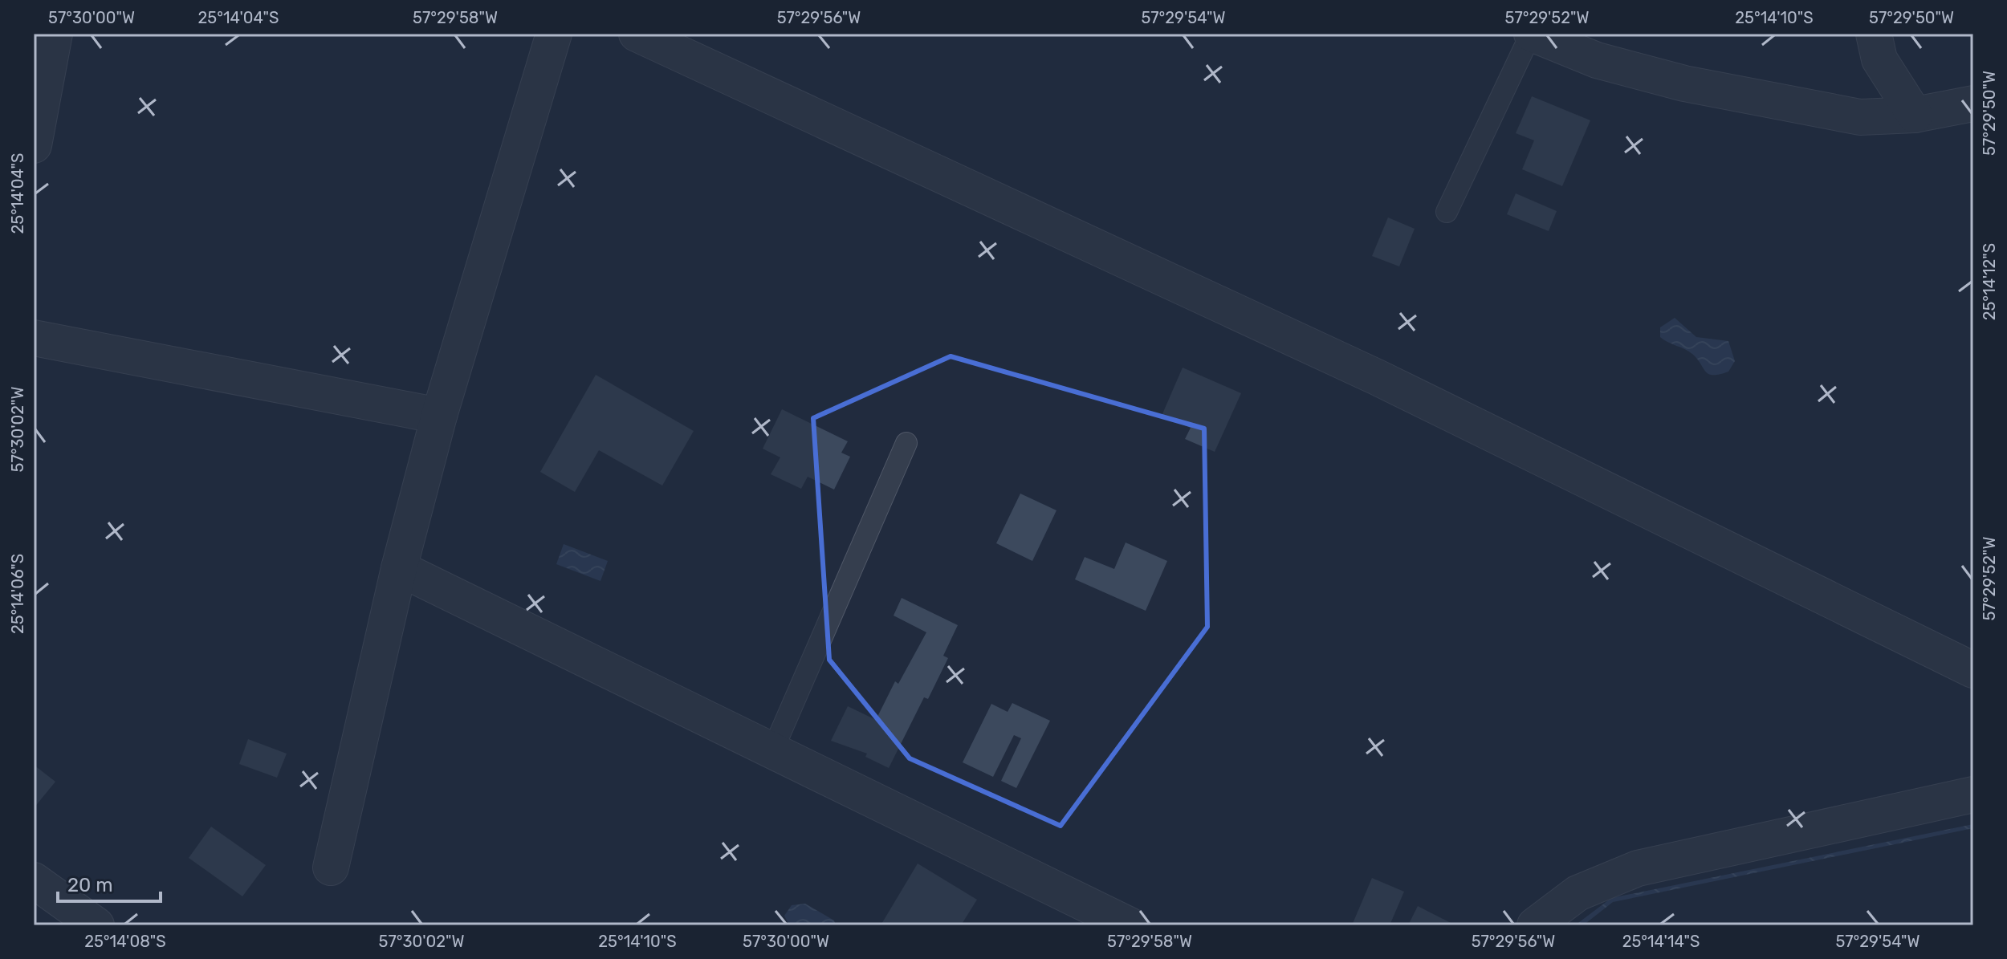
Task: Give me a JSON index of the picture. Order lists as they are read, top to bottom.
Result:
{
  "scale_bar": "20 m",
  "coordinates": [
    "57°30'00\"W",
    "25°14'04\"S",
    "57°29'58\"W",
    "57°29'56\"W",
    "57°29'54\"W",
    "57°29'52\"W",
    "25°14'10\"S",
    "57°29'50\"W",
    "25°14'12\"S",
    "57°30'02\"W",
    "25°14'06\"S",
    "25°14'08\"S",
    "25°14'14\"S"
  ]
}
